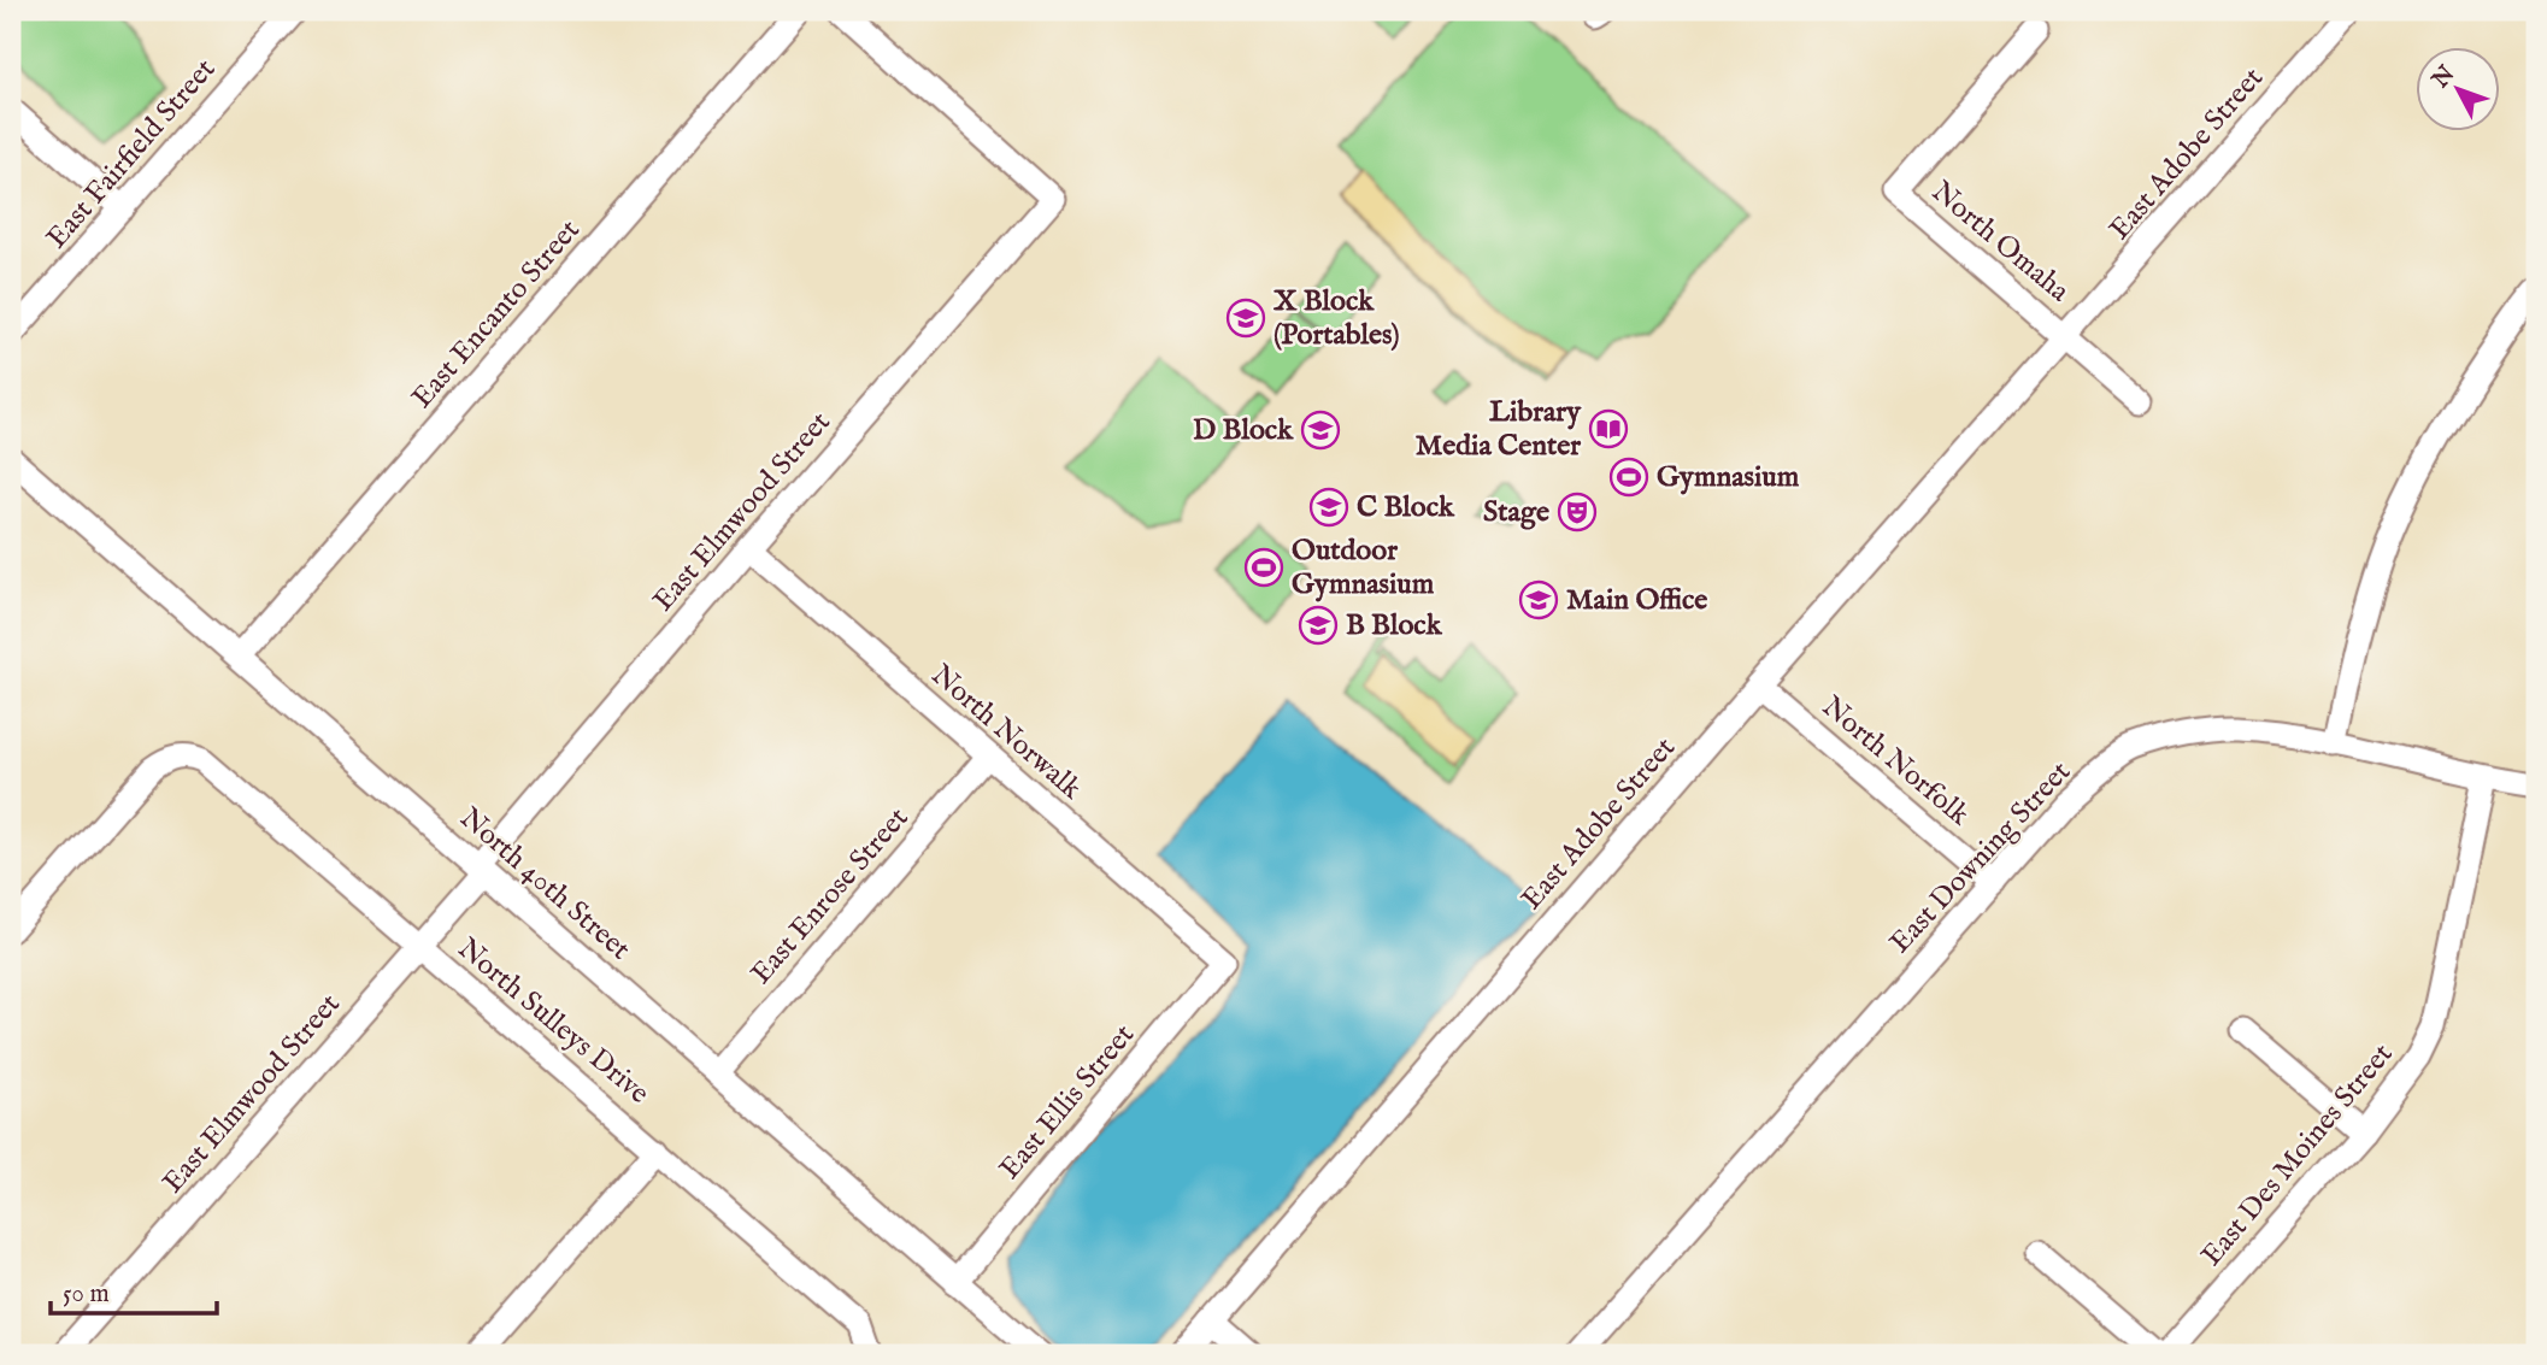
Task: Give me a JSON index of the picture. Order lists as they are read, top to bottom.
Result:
{
  "streets": {
    "street": [
      "East Fairfield Street",
      "East Adobe Street",
      "North Omaha",
      "East Encanto Street",
      "East Elmwood Street",
      "North Norwalk",
      "North Norfolk",
      "East Downing Street",
      "North 40th Street",
      "East Enrose Street",
      "North Sulleys Drive",
      "East Ellis Street",
      "East Des Moines Street"
    ]
  },
  "crossings": [
    ["East Adobe Street", "North Omaha"],
    ["East Adobe Street", "North Norfolk"],
    ["East Encanto Street", "North 40th Street"],
    ["East Elmwood Street", "North Norwalk"],
    ["East Elmwood Street", "North 40th Street"],
    ["East Elmwood Street", "North Sulleys Drive"],
    ["North Norwalk", "East Enrose Street"],
    ["North Norwalk", "East Ellis Street"],
    ["North Norfolk", "East Downing Street"],
    ["East Downing Street", "East Des Moines Street"],
    ["North 40th Street", "East Enrose Street"],
    ["North 40th Street", "East Ellis Street"]
  ],
  "places": {
    "school or university": [
      "X Block (Portables)",
      "D Block",
      "C Block",
      "Main Office",
      "B Block"
    ],
    "library": ["Library Media Center"],
    "sports": ["Gymnasium", "Outdoor Gymnasium"],
    "theatre": ["Stage"]
  },
  "scale_bar": "50 m",
  "north": "top left"
}
